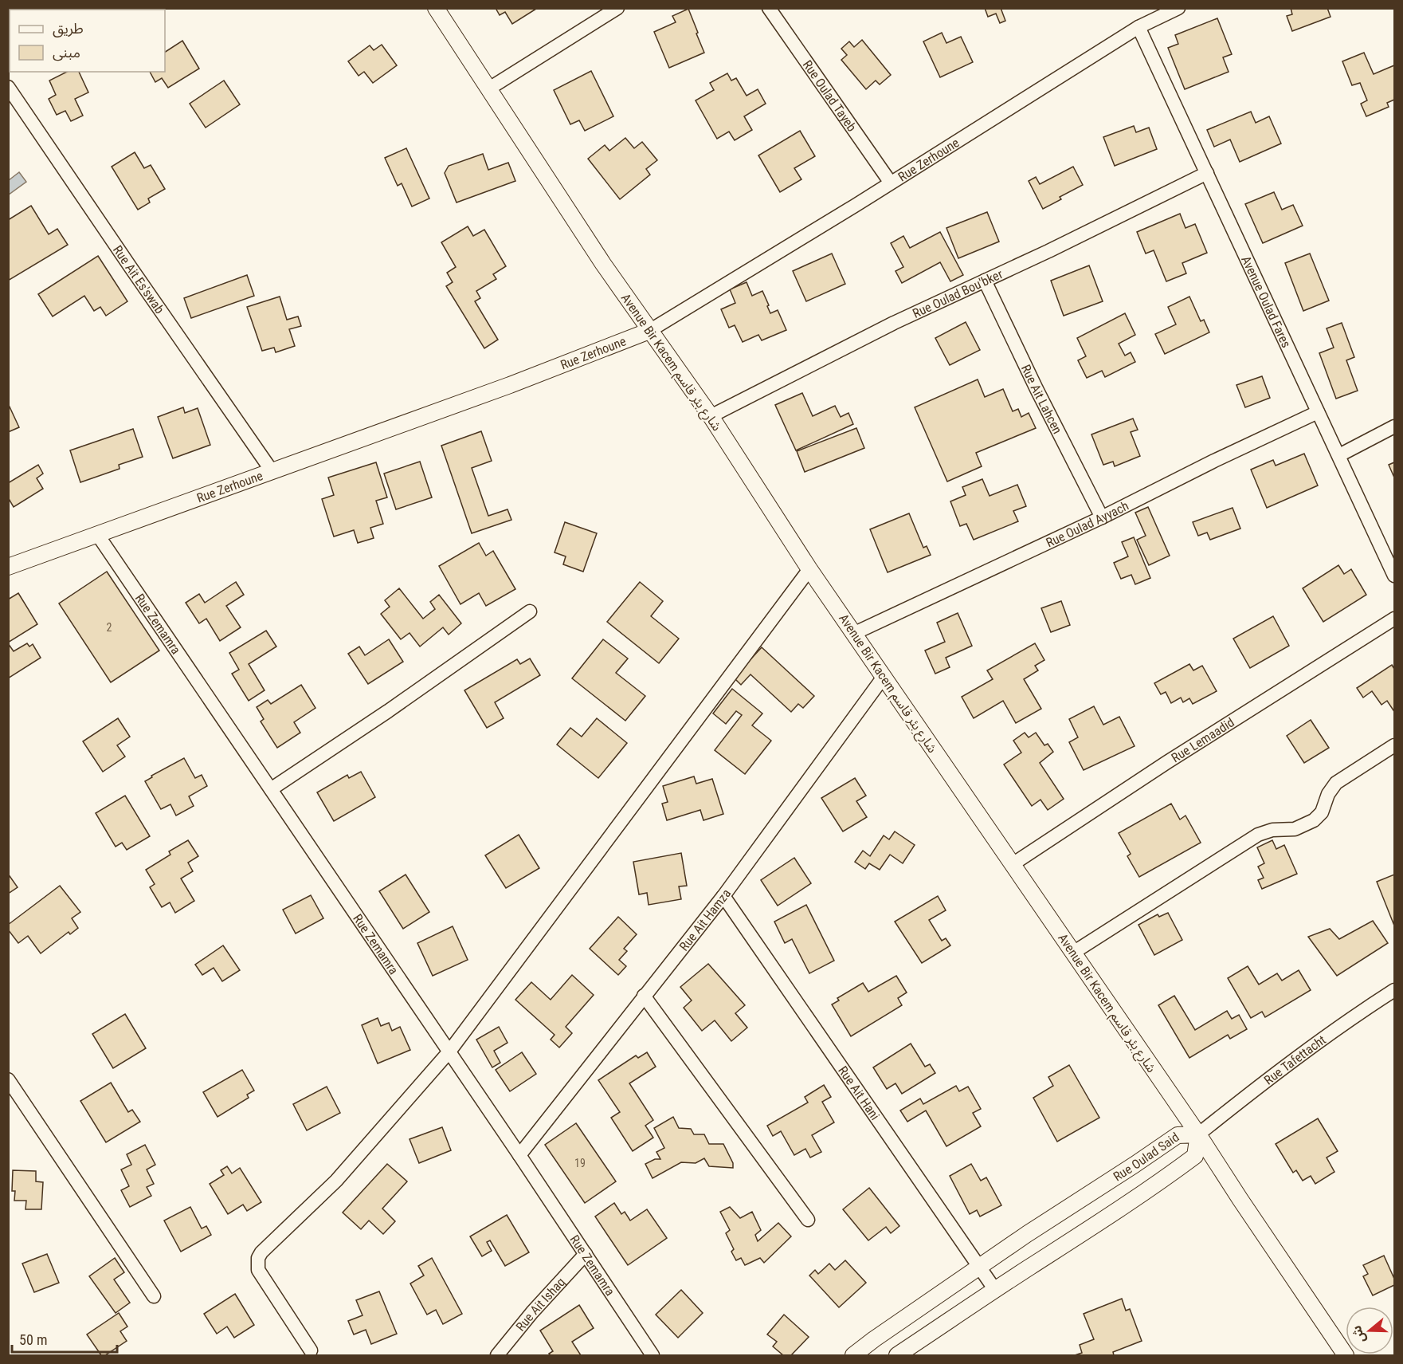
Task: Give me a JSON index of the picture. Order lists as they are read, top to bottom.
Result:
{
  "streets": {
    "street": [
      "Rue Oulad Tayeb",
      "Rue Zerhoune",
      "Rue Ait Es'swab",
      "Rue Oulad Bou'bker",
      "Avenue Oulad Fares",
      "Avenue Bir Kacem شارع بئر قاسم",
      "Rue Ait Lahcen",
      "Rue Oulad Ayyach",
      "Rue Zemamra",
      "Rue Lemaadid",
      "Rue Ait Hamza",
      "Rue Tafettacht",
      "Rue Ait Hani",
      "Rue Oulad Said",
      "Rue Ait Ishaq"
    ]
  },
  "crossings": [
    ["Rue Oulad Tayeb", "Rue Zerhoune"],
    ["Rue Zerhoune", "Rue Ait Es'swab"],
    ["Rue Zerhoune", "Avenue Oulad Fares"],
    ["Rue Zerhoune", "Avenue Bir Kacem شارع بئر قاسم"],
    ["Rue Zerhoune", "Rue Zemamra"],
    ["Rue Oulad Bou'bker", "Avenue Oulad Fares"],
    ["Rue Oulad Bou'bker", "Avenue Bir Kacem شارع بئر قاسم"],
    ["Rue Oulad Bou'bker", "Rue Ait Lahcen"],
    ["Avenue Oulad Fares", "Rue Oulad Ayyach"],
    ["Avenue Bir Kacem شارع بئر قاسم", "Rue Oulad Ayyach"],
    ["Avenue Bir Kacem شارع بئر قاسم", "Rue Lemaadid"],
    ["Avenue Bir Kacem شارع بئر قاسم", "Rue Ait Hamza"],
    ["Avenue Bir Kacem شارع بئر قاسم", "Rue Tafettacht"],
    ["Avenue Bir Kacem شارع بئر قاسم", "Rue Oulad Said"],
    ["Rue Ait Lahcen", "Rue Oulad Ayyach"],
    ["Rue Zemamra", "Rue Ait Hamza"],
    ["Rue Zemamra", "Rue Ait Ishaq"],
    ["Rue Ait Hamza", "Rue Ait Hani"],
    ["Rue Tafettacht", "Rue Oulad Said"],
    ["Rue Ait Hani", "Rue Oulad Said"]
  ],
  "house_numbers": ["2", "19"],
  "legend": ["طريق", "مبنى"],
  "scale_bar": "50 m",
  "north": "left"
}
